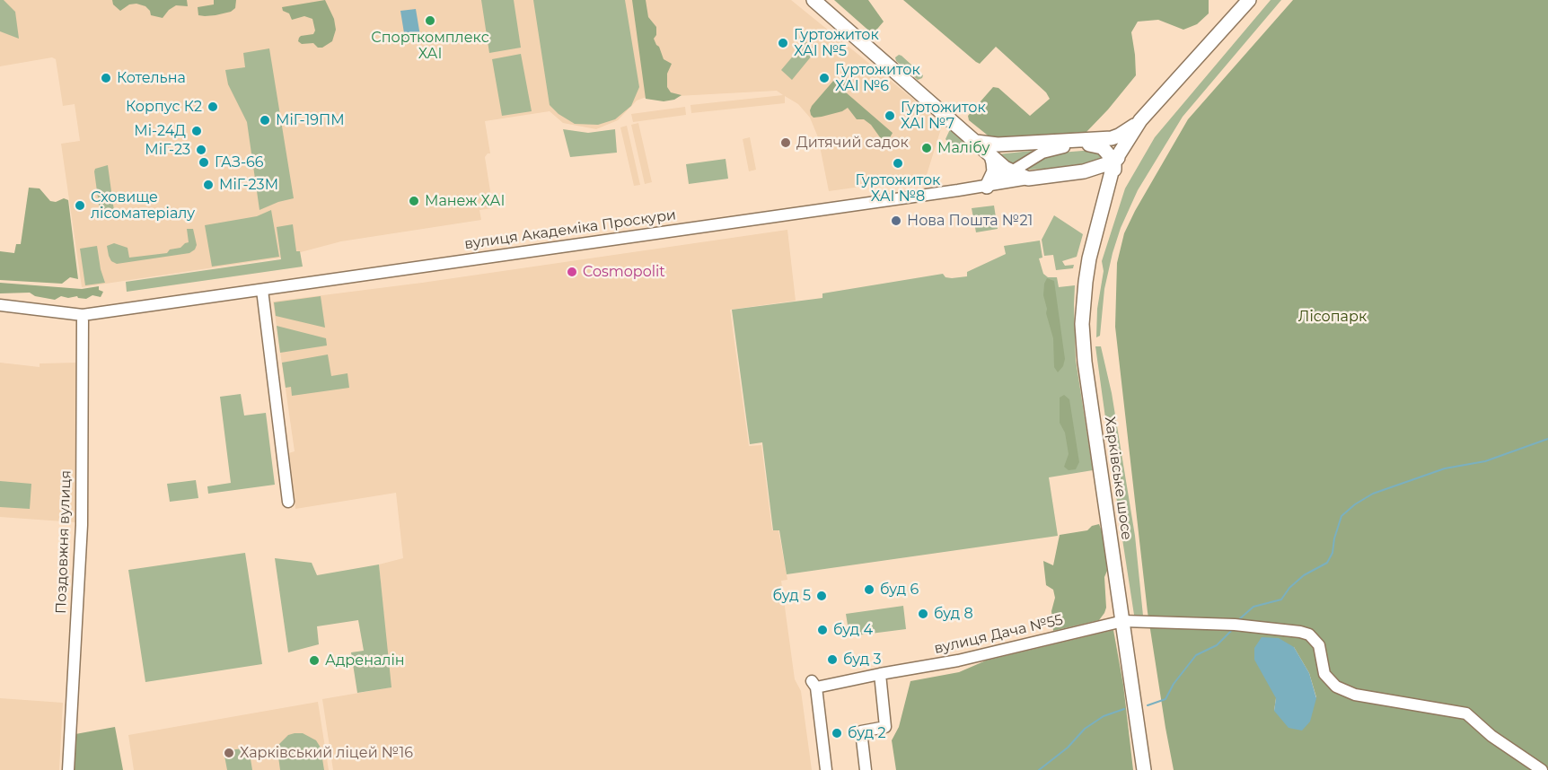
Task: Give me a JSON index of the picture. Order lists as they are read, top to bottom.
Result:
{
  "streets": {
    "main road": ["вулиця Академіка Проскури", "Харківське шосе"],
    "street": ["Поздовжня вулиця", "вулиця Дача №55"]
  },
  "crossings": [
    ["вулиця Академіка Проскури", "Харківське шосе"],
    ["вулиця Академіка Проскури", "Поздовжня вулиця"],
    ["Харківське шосе", "вулиця Дача №55"]
  ],
  "parks": ["Лісопарк"],
  "places": [
    "Спорткомплекс ХАІ",
    "Гуртожиток ХАІ №5",
    "Котельна",
    "Гуртожиток ХАІ №6",
    "Корпус К2",
    "Гуртожиток ХАІ №7",
    "МіГ-19ПМ",
    "Мі-24Д",
    "Дитячий садок",
    "Малібу",
    "МіГ-23",
    "ГАЗ-66",
    "Гуртожиток ХАІ №8",
    "МіГ-23М",
    "Манеж ХАІ",
    "Сховище лісоматеріалу",
    "Нова Пошта №21",
    "Cosmopolit",
    "буд 6",
    "буд 5",
    "буд 8",
    "буд 4",
    "буд 3",
    "Адреналін",
    "буд 2",
    "Харківський ліцей №16"
  ]
}
